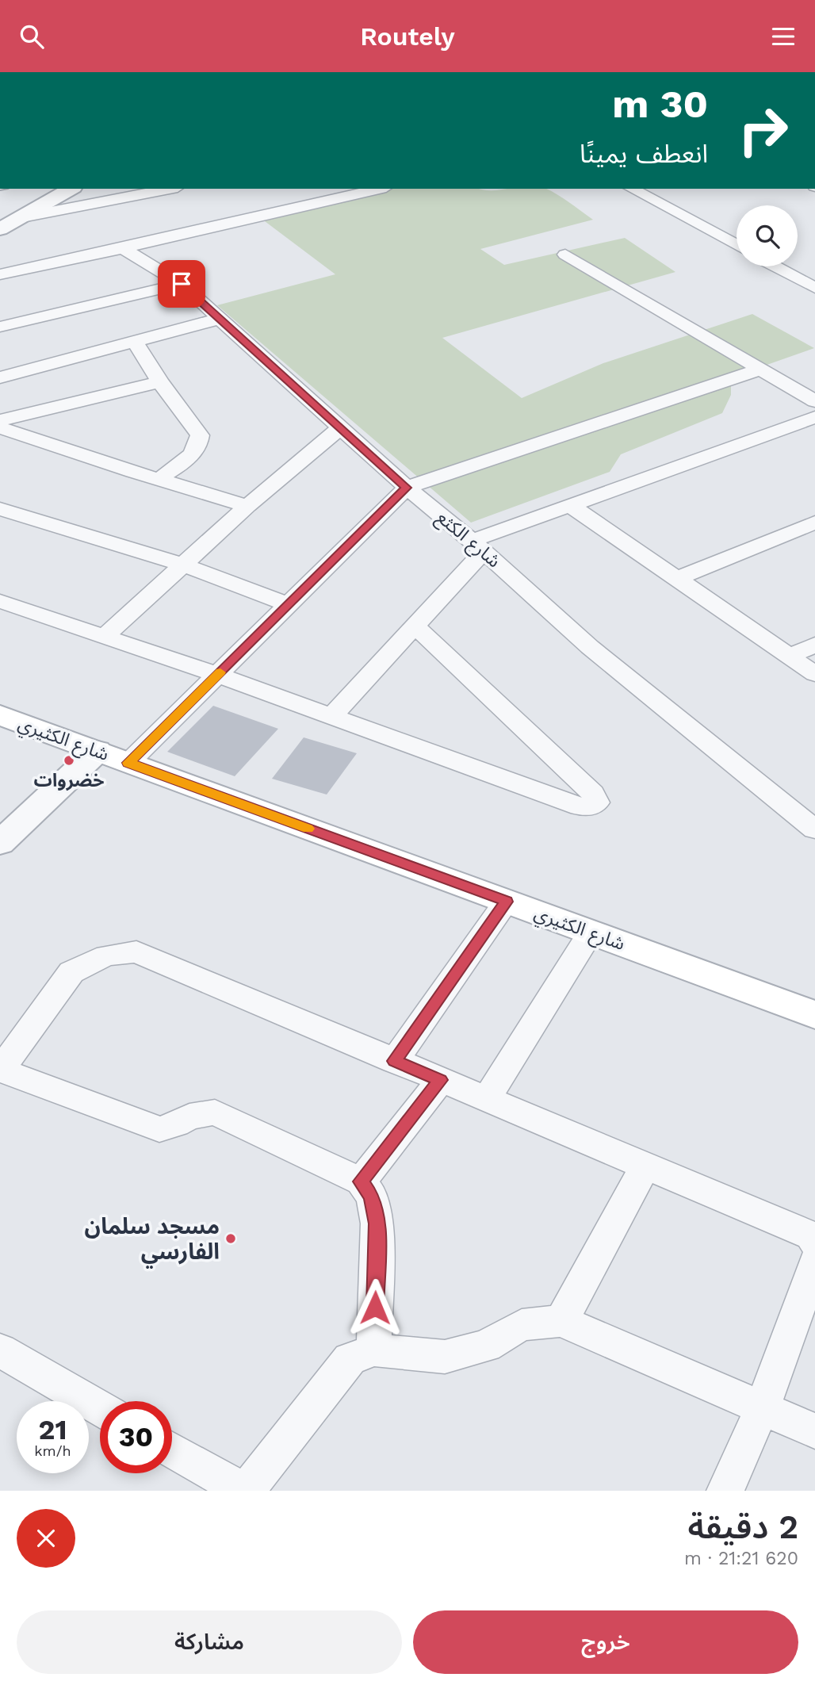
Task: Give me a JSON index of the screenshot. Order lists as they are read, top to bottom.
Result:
{
  "streets": {
    "main road": ["شارع الكثيري"],
    "street": ["شارع الكثع"]
  },
  "places": ["خضروات", "مسجد سلمان الفارسي"],
  "page": {
    "header": "Routely",
    "turn": ["30 m", "انعطف يمينًا"],
    "speed": "21 km/h",
    "limit": "30",
    "heading": ["2 دقيقة", "620 m · 21:21"],
    "buttons": ["خروج", "مشاركة"]
  }
}
